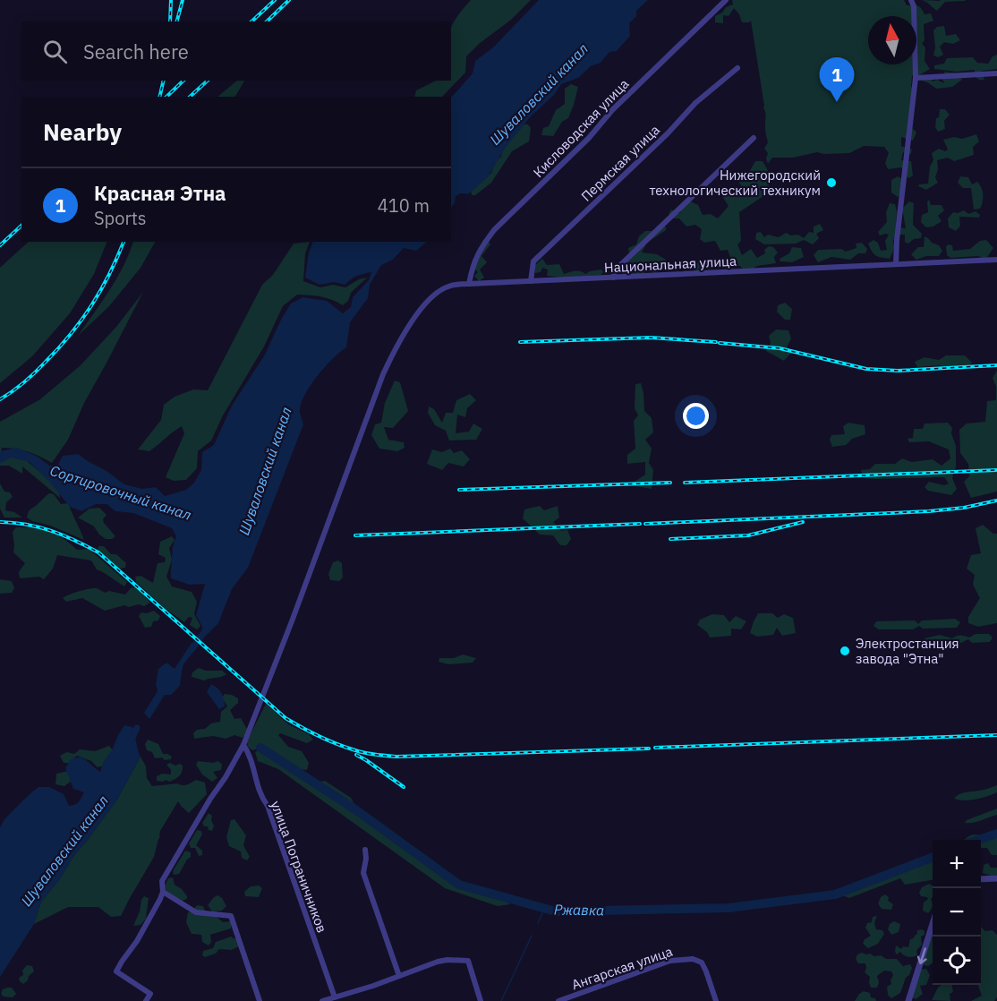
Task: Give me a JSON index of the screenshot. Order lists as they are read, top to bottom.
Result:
{
  "streets": {
    "street": [
      "Кисловодская улица",
      "Пермская улица",
      "Национальная улица",
      "улица Пограничников",
      "Ангарская улица"
    ]
  },
  "crossings": [
    ["Кисловодская улица", "Национальная улица"],
    ["Пермская улица", "Национальная улица"],
    ["Национальная улица", "улица Пограничников"]
  ],
  "water": ["Шуваловский канал", "Сортировочный канал", "Ржавка"],
  "places": ["Нижегородский технологический техникум", "Электростанция завода \"Этна\""],
  "north": "top",
  "page": {
    "search": "Search here",
    "pins": "1",
    "heading": "Nearby",
    "list": [
      {
        "mark": "1",
        "name": "Красная Этна",
        "note": "Sports",
        "value": "410 m"
      }
    ],
    "map_buttons": ["+", "−"]
  }
}
